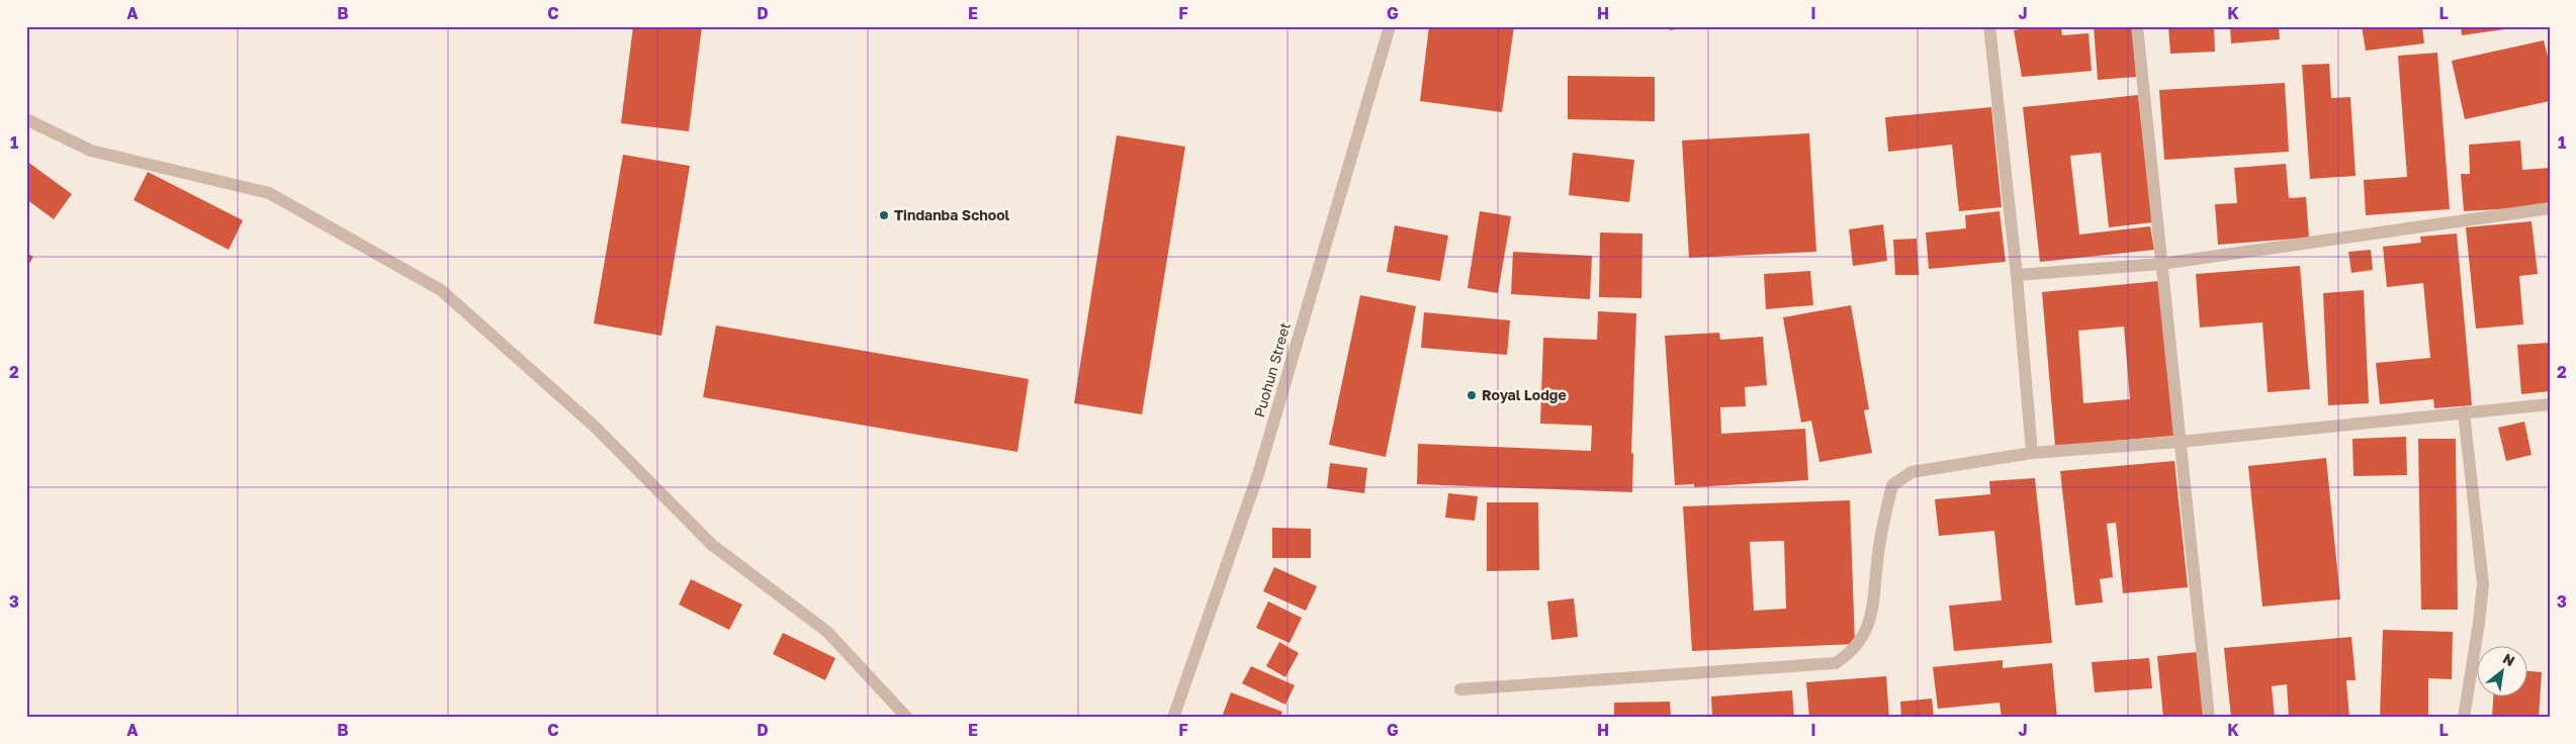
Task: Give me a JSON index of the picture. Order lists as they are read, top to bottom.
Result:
{
  "streets": {
    "street": ["Puohun Street"]
  },
  "places": ["Tindanba School", "Royal Lodge"],
  "north": "top right",
  "grid": {
    "columns": [
      "A",
      "B",
      "C",
      "D",
      "E",
      "F",
      "G",
      "H",
      "I",
      "J",
      "K",
      "L"
    ],
    "rows": ["1", "2", "3"]
  }
}
